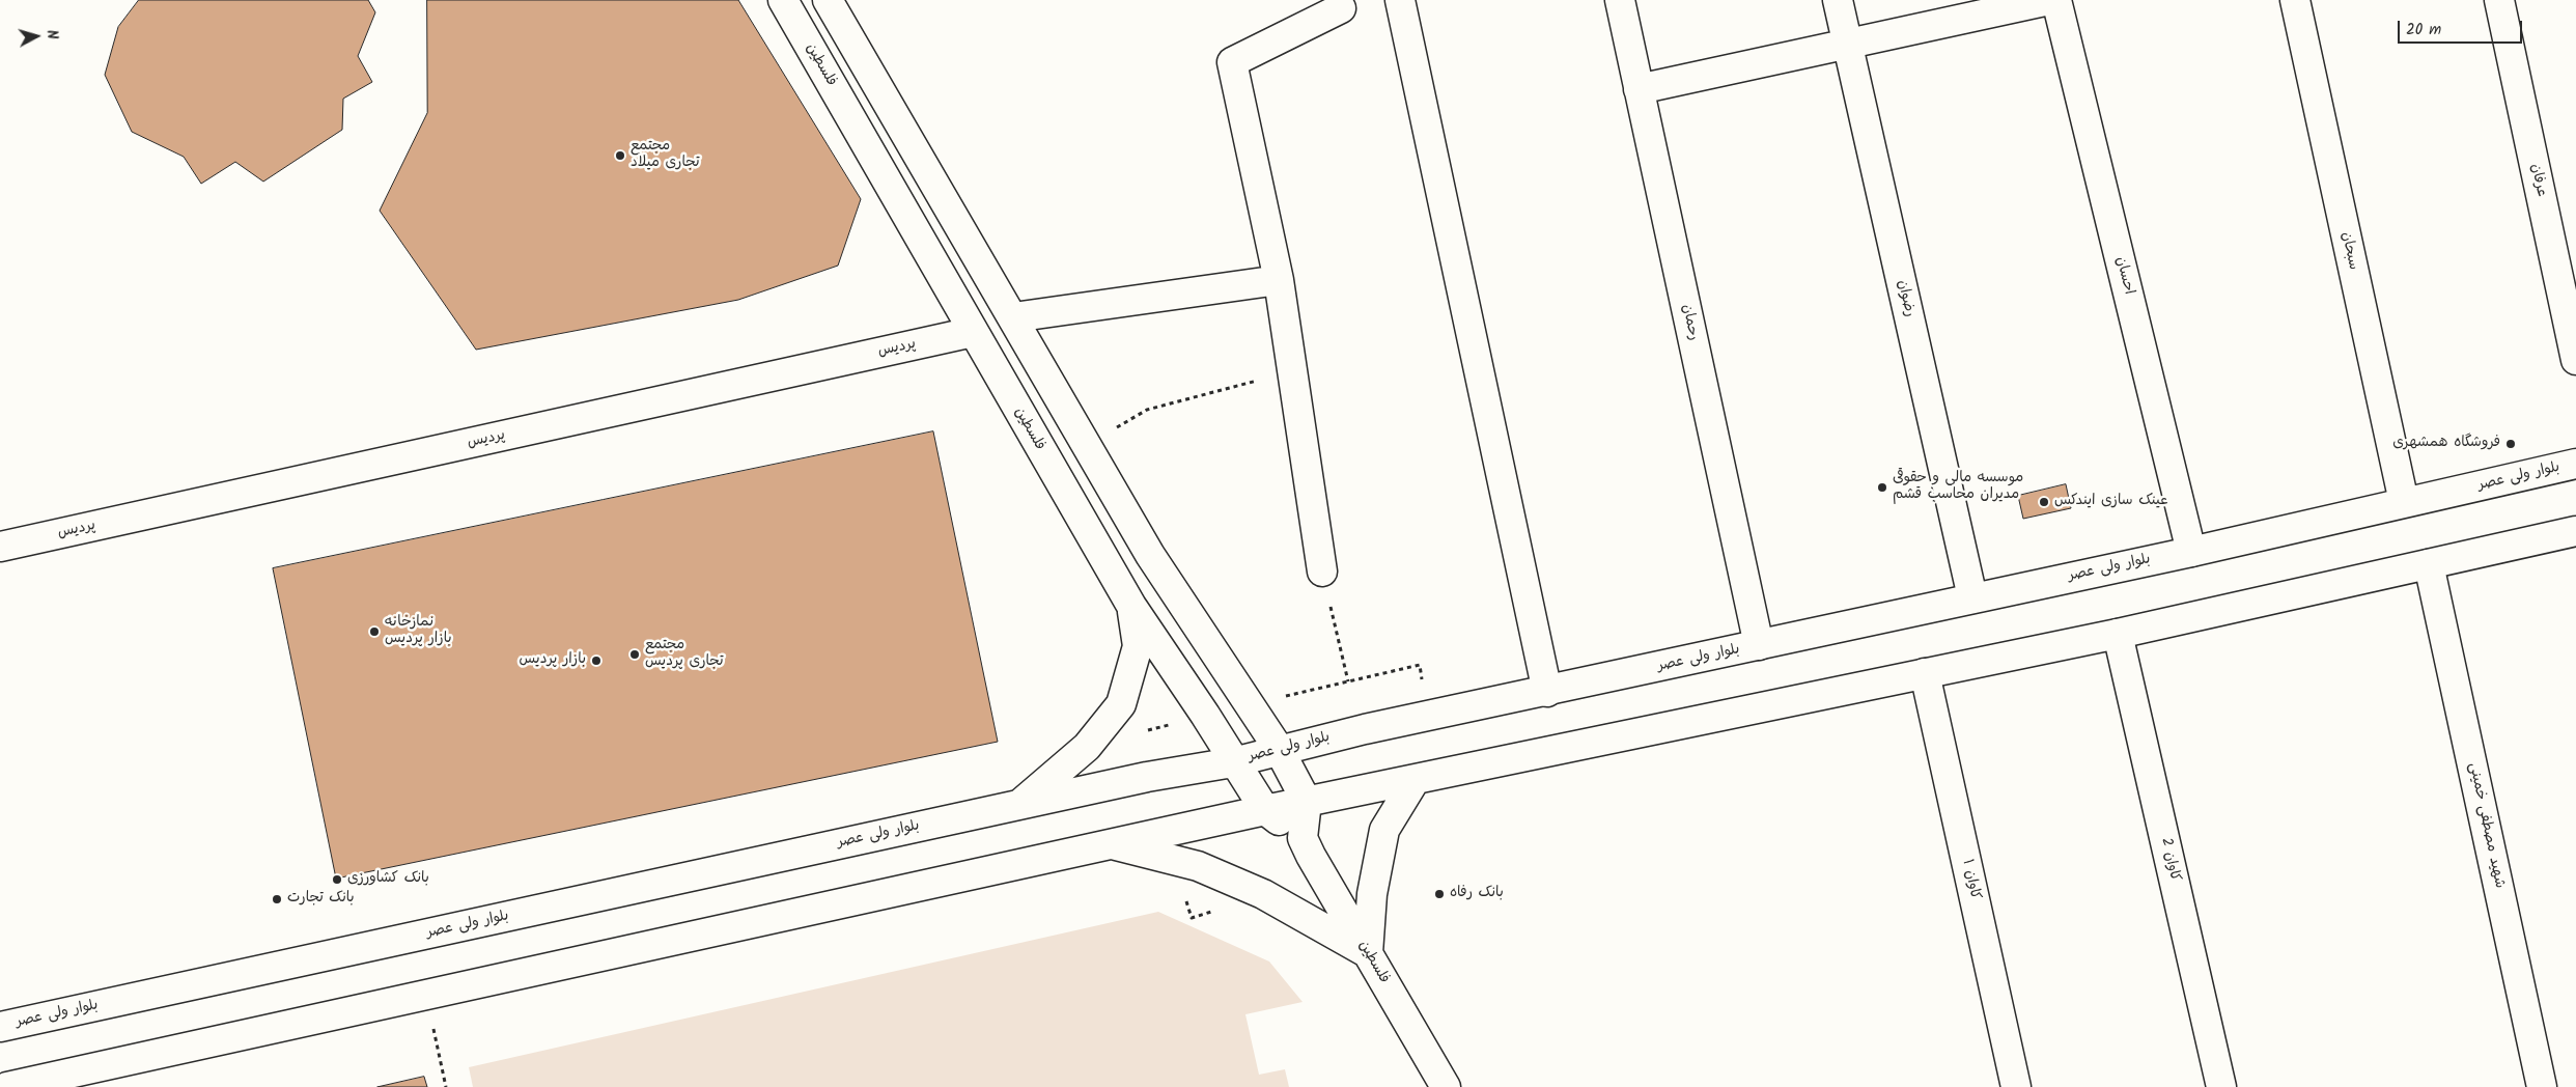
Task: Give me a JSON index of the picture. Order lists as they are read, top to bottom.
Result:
{
  "streets": {
    "main road": [
      "فلسطین",
      "عرفان",
      "سبحان",
      "احسان",
      "رضوان",
      "رحمان",
      "پردیس",
      "بلوار ولی عصر",
      "شهید مصطفی خمینی",
      "کاوان 2",
      "کاوان ۱"
    ]
  },
  "crossings": [
    ["فلسطین", "پردیس"],
    ["فلسطین", "بلوار ولی عصر"],
    ["سبحان", "بلوار ولی عصر"],
    ["احسان", "بلوار ولی عصر"],
    ["رضوان", "بلوار ولی عصر"],
    ["رحمان", "بلوار ولی عصر"]
  ],
  "places": [
    "مجتمع تجاری میلاد",
    "فروشگاه همشهری",
    "موسسه مالی و حقوقی مدیران محاسب قشم",
    "عینک سازی ایندکس",
    "نمازخانه بازار پردیس",
    "مجتمع تجاری پردیس",
    "بازار پردیس",
    "بانک کشاورزی",
    "بانک رفاه",
    "بانک تجارت"
  ],
  "scale_bar": "20 m",
  "north": "right"
}
